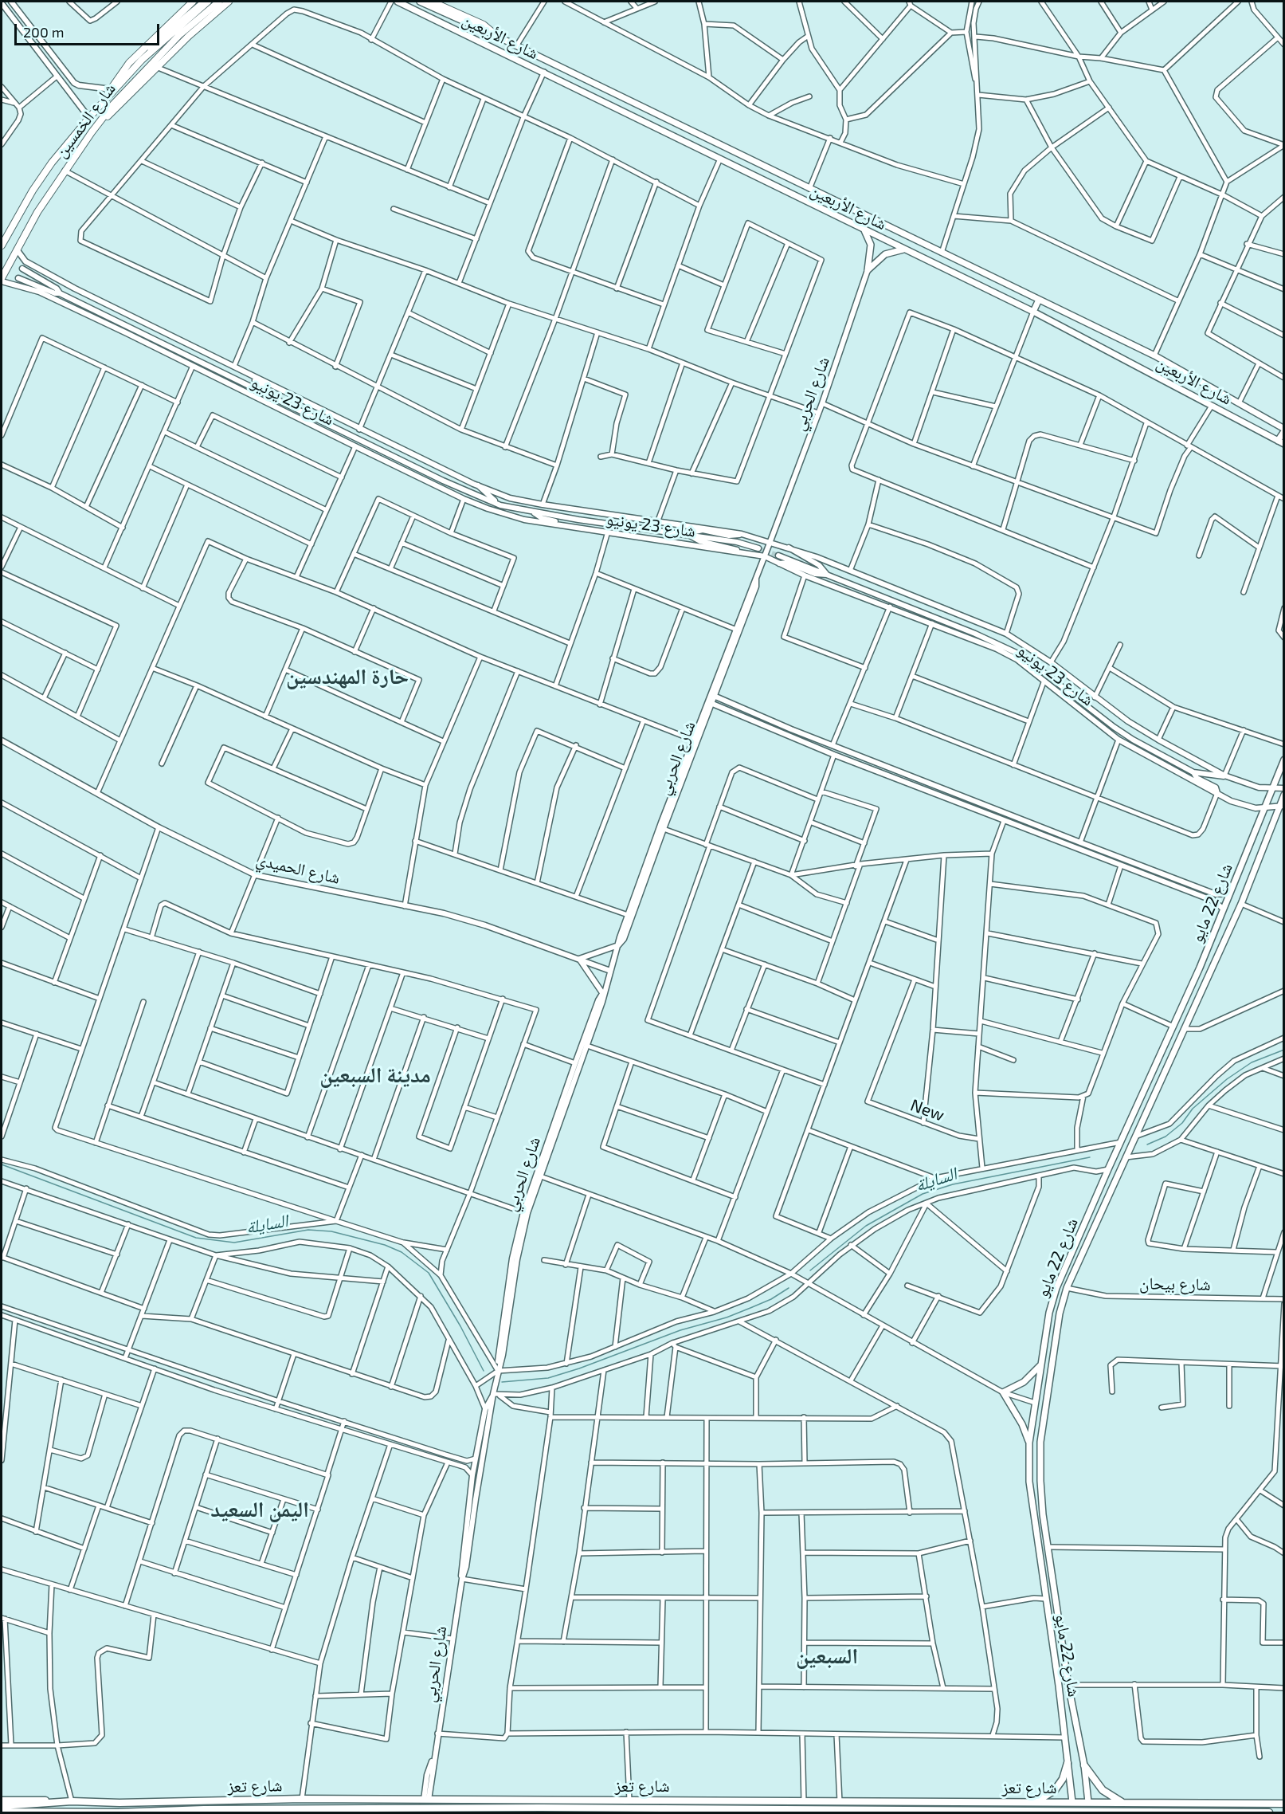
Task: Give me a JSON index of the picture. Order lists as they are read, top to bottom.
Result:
{
  "streets": {
    "highway": ["شارع تعز"],
    "main road": ["شارع الأربعين", "شارع الخمسين", "شارع 22 مايو"],
    "street": [
      "شارع الحربي",
      "شارع 23 يونيو",
      "شارع الحميدي",
      "New",
      "شارع بيحان"
    ]
  },
  "crossings": [
    ["شارع الخمسين", "شارع 23 يونيو"],
    ["شارع الحربي", "شارع 23 يونيو"],
    ["شارع الحربي", "شارع الحميدي"],
    ["شارع الحربي", "شارع تعز"],
    ["شارع 23 يونيو", "شارع 22 مايو"],
    ["شارع 22 مايو", "شارع بيحان"],
    ["شارع 22 مايو", "شارع تعز"]
  ],
  "districts": [
    "حارة المهندسين",
    "مدينة السبعين",
    "اليمن السعيد",
    "السبعين"
  ],
  "water": ["السايلة"],
  "scale_bar": "200 m"
}
